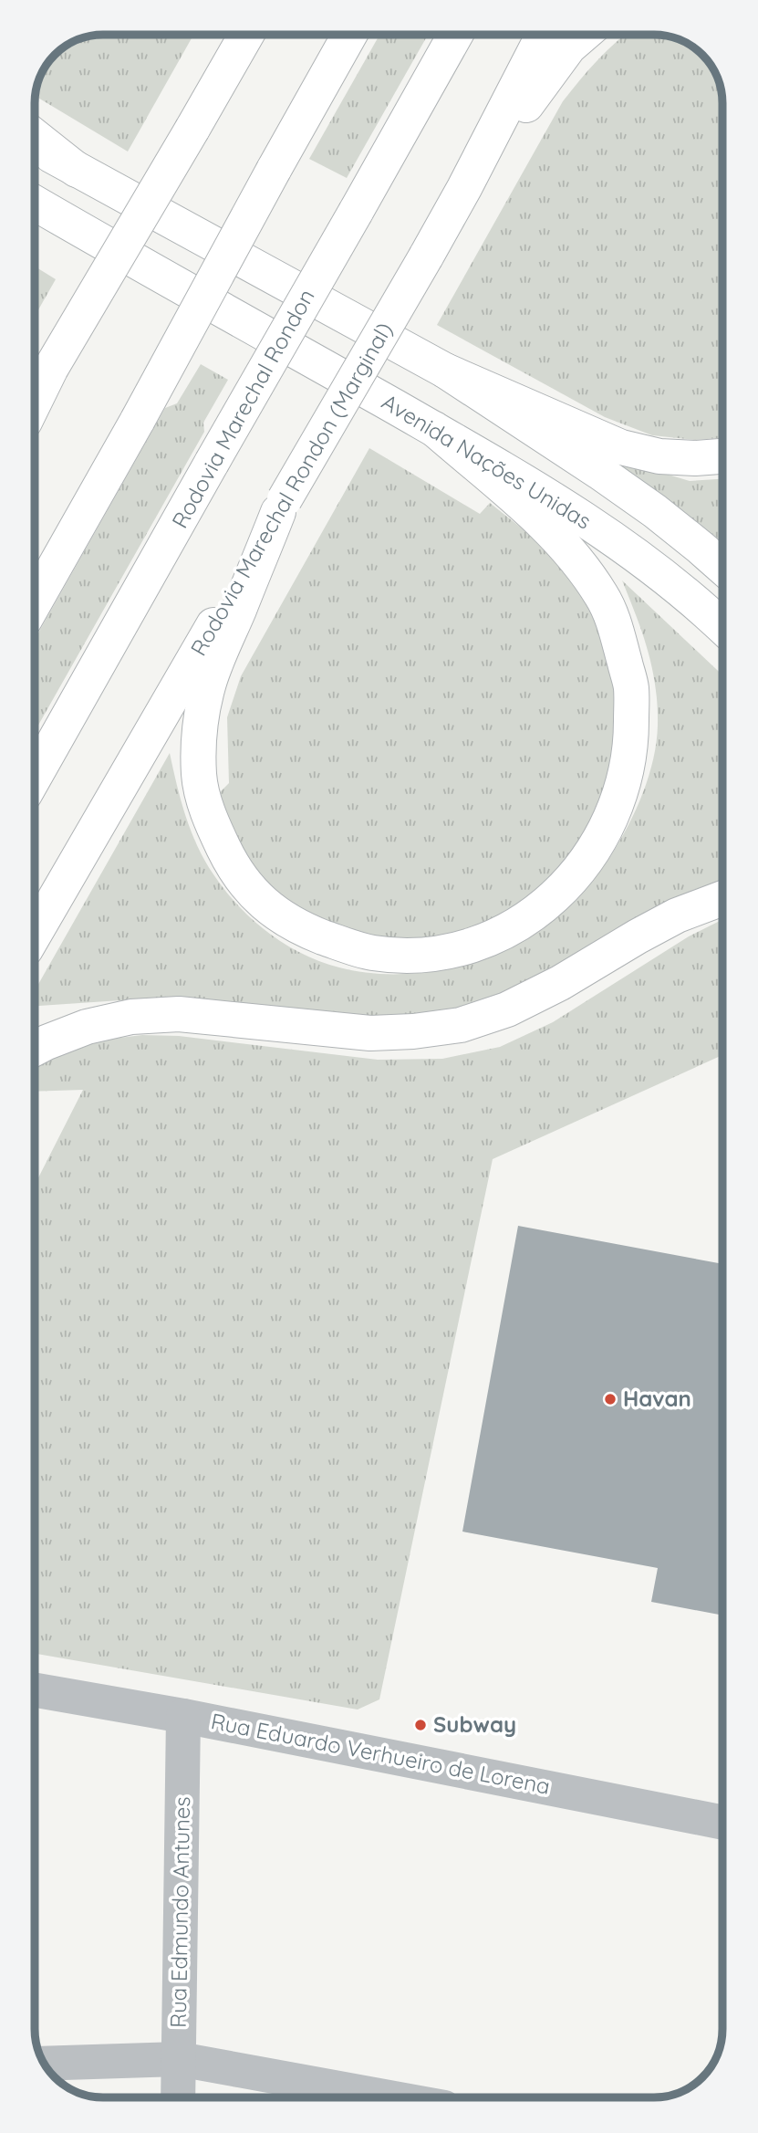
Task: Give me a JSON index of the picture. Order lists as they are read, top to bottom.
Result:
{
  "streets": {
    "main road": ["Rodovia Marechal Rondon", "Avenida Nações Unidas", "Rodovia Marechal Rondon (Marginal)"],
    "street": ["Rua Eduardo Verhueiro de Lorena", "Rua Edmundo Antunes"]
  },
  "crossings": [
    ["Rua Eduardo Verhueiro de Lorena", "Rua Edmundo Antunes"]
  ],
  "places": ["Havan", "Subway"]
}
